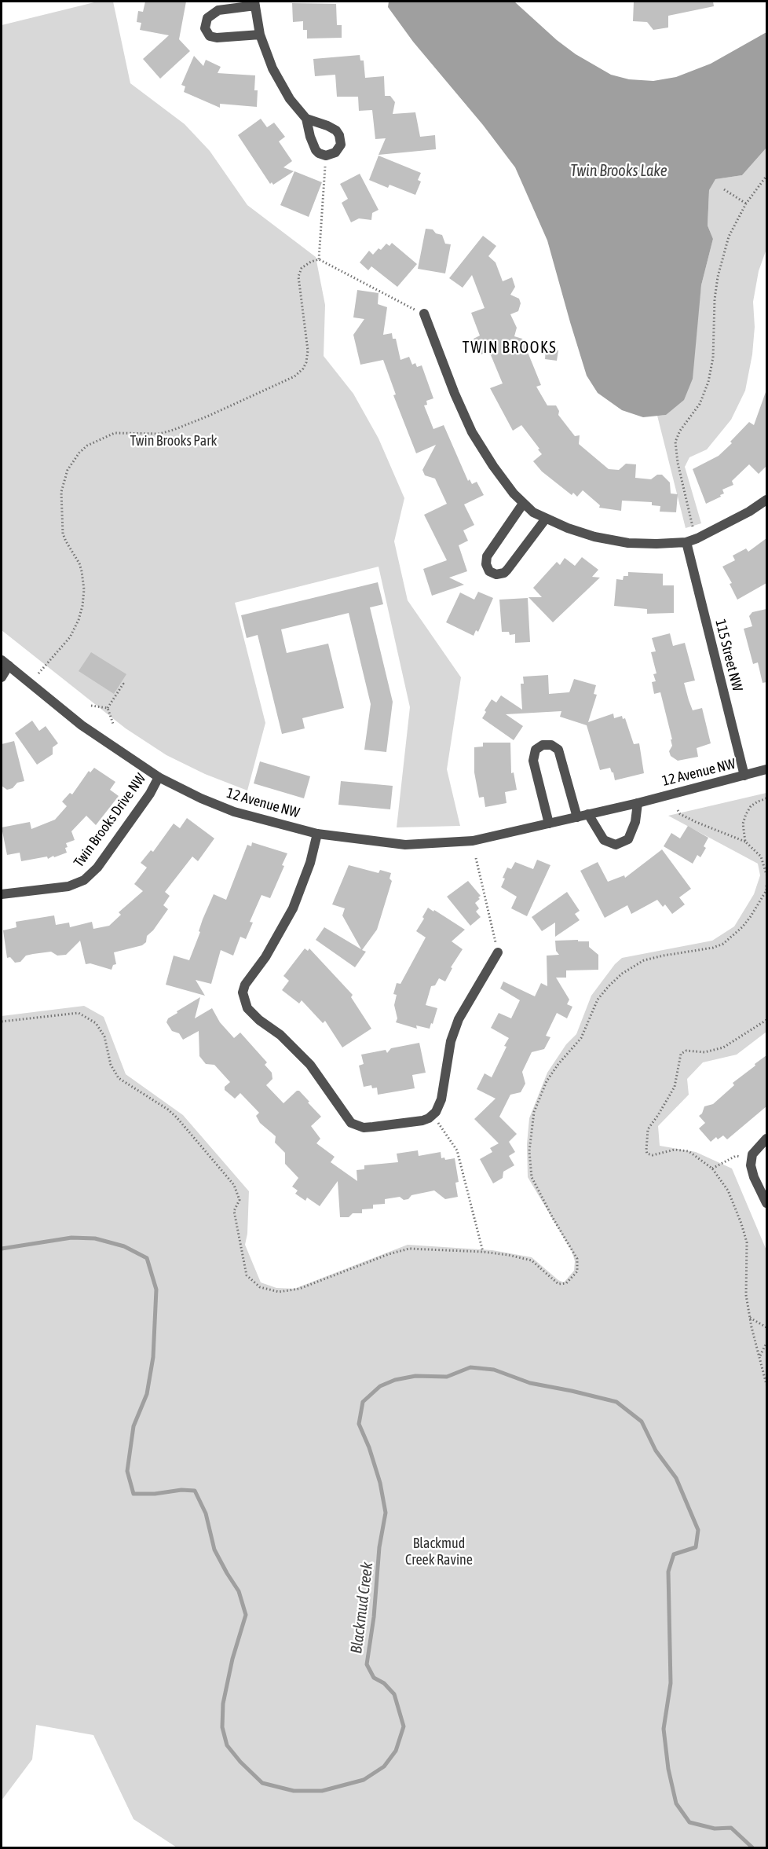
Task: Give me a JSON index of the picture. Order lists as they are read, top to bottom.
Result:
{
  "streets": {
    "street": ["115 Street NW", "12 Avenue NW", "Twin Brooks Drive NW"]
  },
  "crossings": [
    ["115 Street NW", "12 Avenue NW"],
    ["12 Avenue NW", "Twin Brooks Drive NW"]
  ],
  "districts": ["TWIN BROOKS"],
  "water": ["Twin Brooks Lake", "Blackmud Creek"],
  "parks": ["Twin Brooks Park", "Blackmud Creek Ravine"]
}
